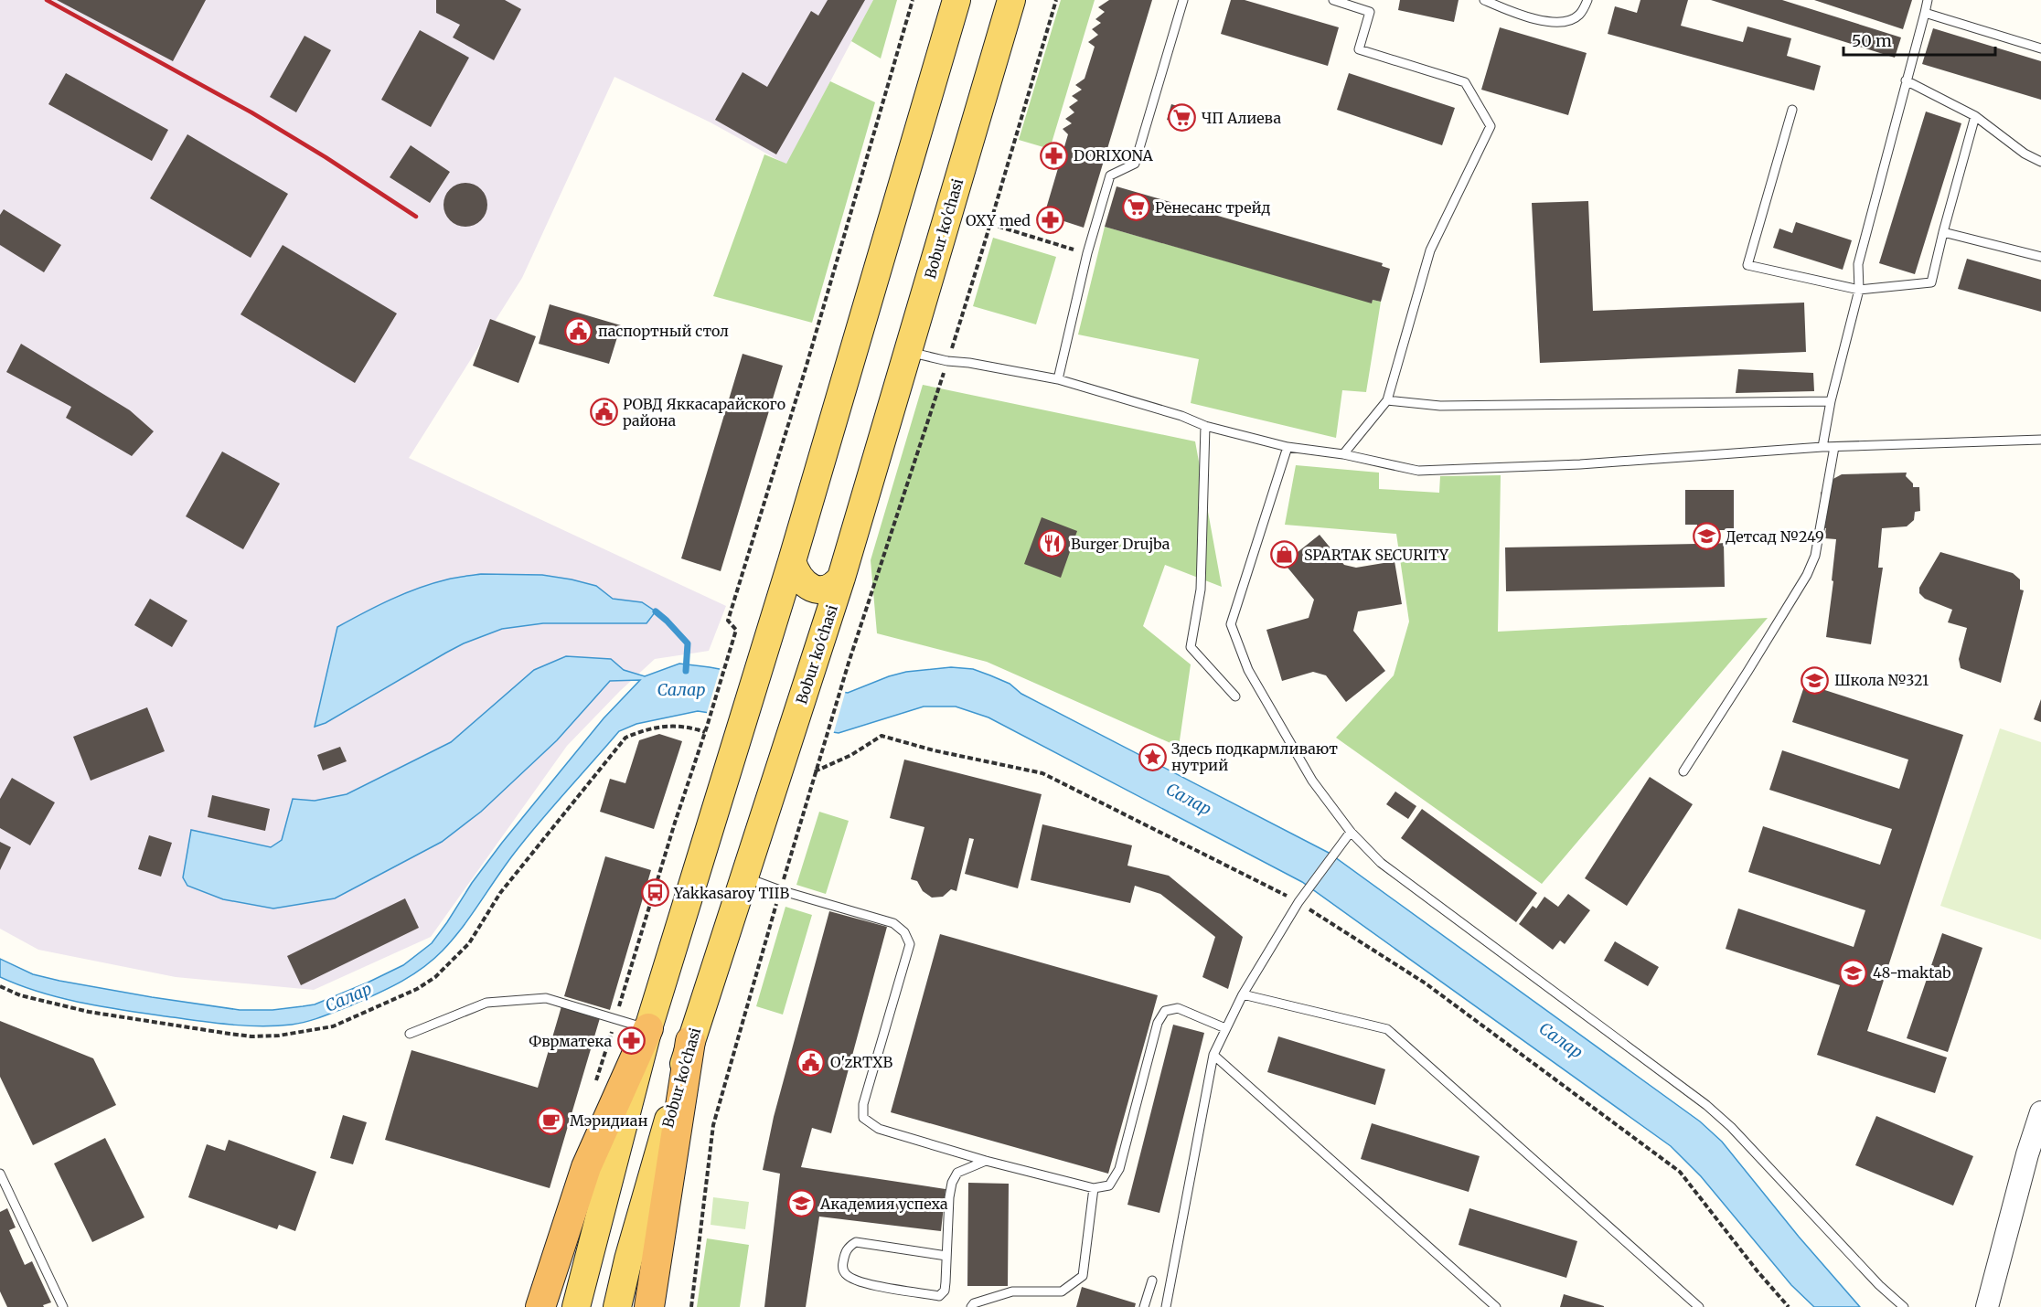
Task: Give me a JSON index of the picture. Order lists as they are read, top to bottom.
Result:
{
  "streets": {
    "main road": ["Bobur ko'chasi"]
  },
  "water": ["Салар"],
  "places": {
    "supermarket": ["ЧП Алиева", "Ренесанс трейд"],
    "pharmacy": ["DORIXONA", "OXY med", "Фврматека"],
    "public building": ["паспортный стол", "РОВД Яккасарайского района", "O'zRTXB"],
    "school or university": [
      "Детсад №249",
      "Школа №321",
      "48-maktab",
      "Академия успеха"
    ],
    "restaurant": ["Burger Drujba"],
    "shop": ["SPARTAK SECURITY"],
    "place": ["Здесь подкармливают нутрий"],
    "bus stop": ["Yakkasaroy TIIB"],
    "cafe": ["Мэридиан"]
  },
  "scale_bar": "50 m"
}
